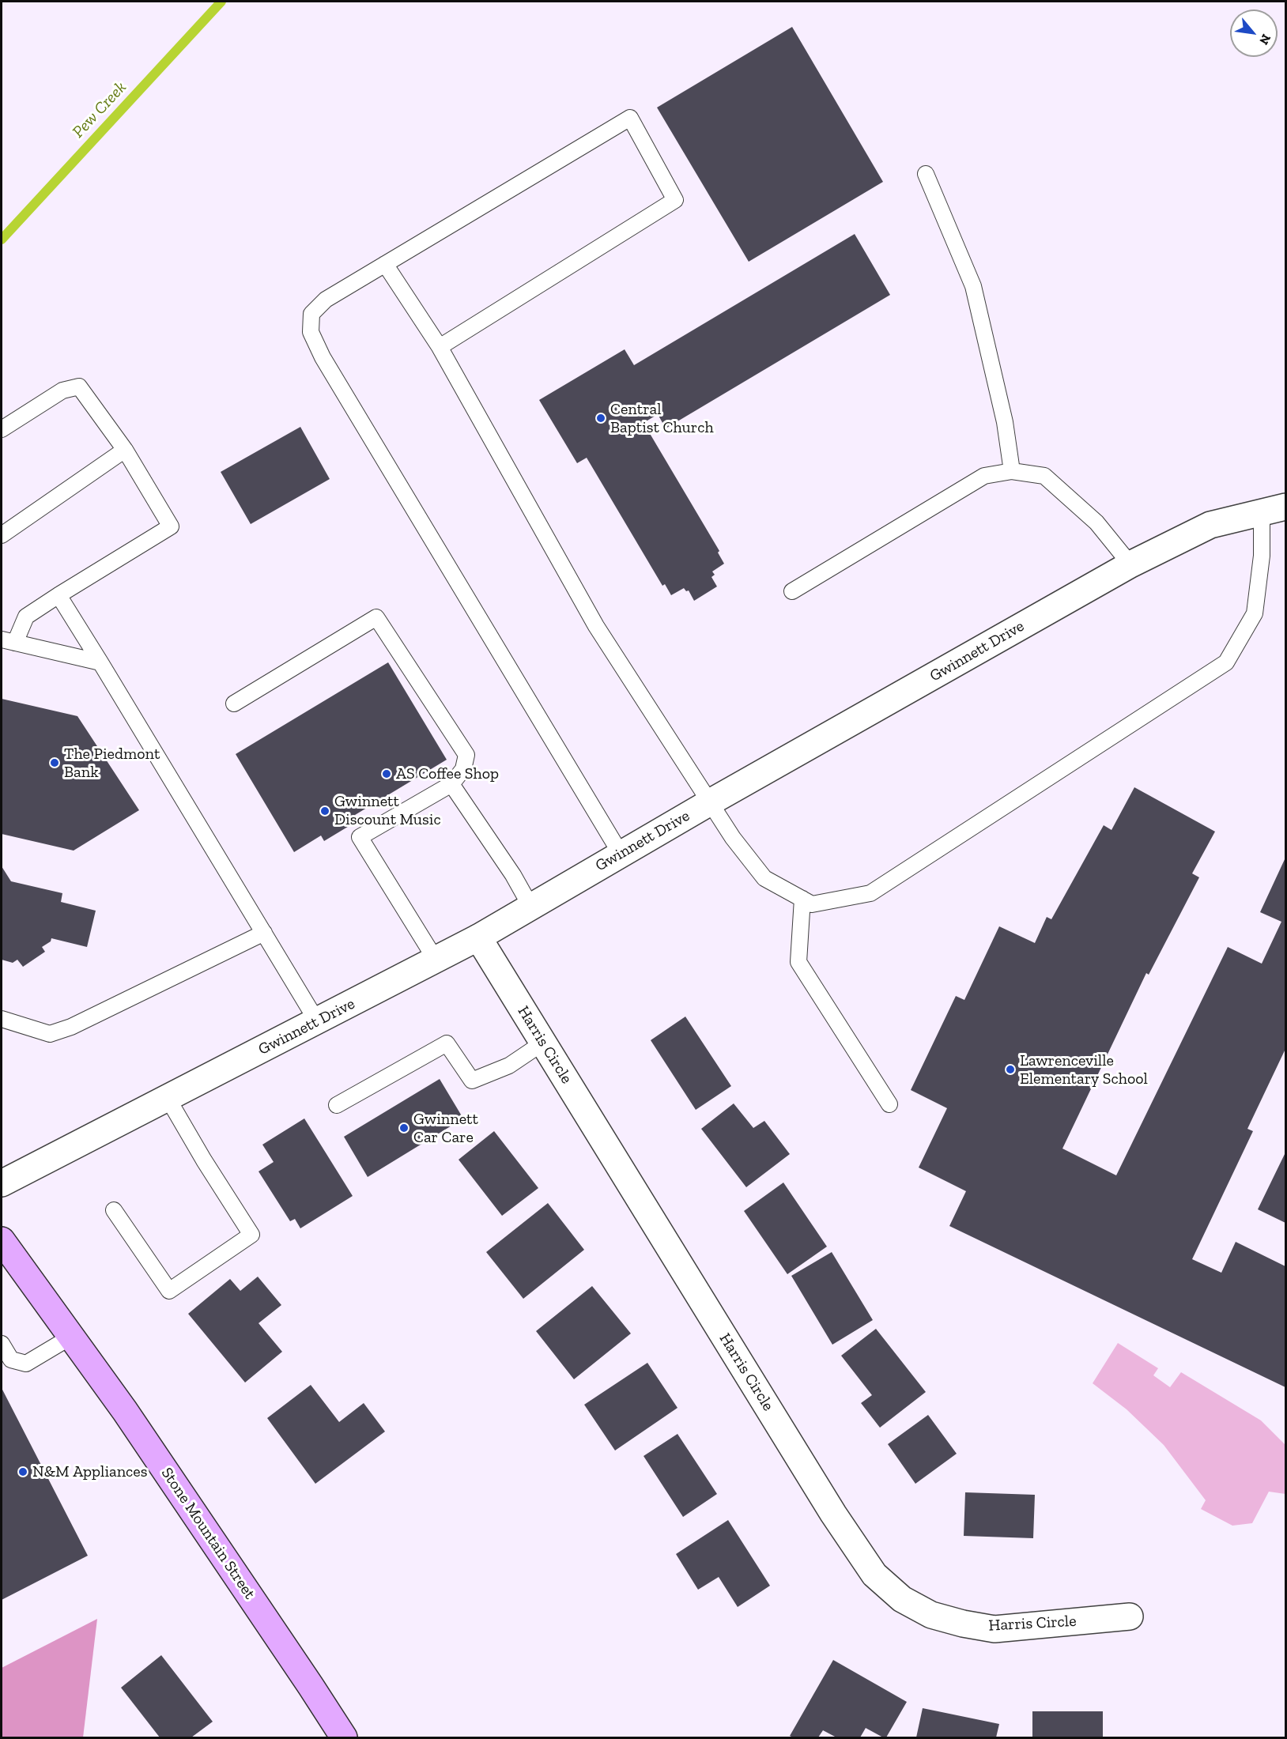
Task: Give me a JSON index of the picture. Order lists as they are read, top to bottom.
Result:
{
  "streets": {
    "main road": ["Stone Mountain Street"],
    "street": ["Gwinnett Drive", "Harris Circle"]
  },
  "crossings": [
    ["Gwinnett Drive", "Harris Circle"]
  ],
  "water": ["Pew Creek"],
  "places": [
    "Central Baptist Church",
    "The Piedmont Bank",
    "AS Coffee Shop",
    "Gwinnett Discount Music",
    "Lawrenceville Elementary School",
    "Gwinnett Car Care",
    "N&M Appliances"
  ],
  "north": "bottom right"
}
